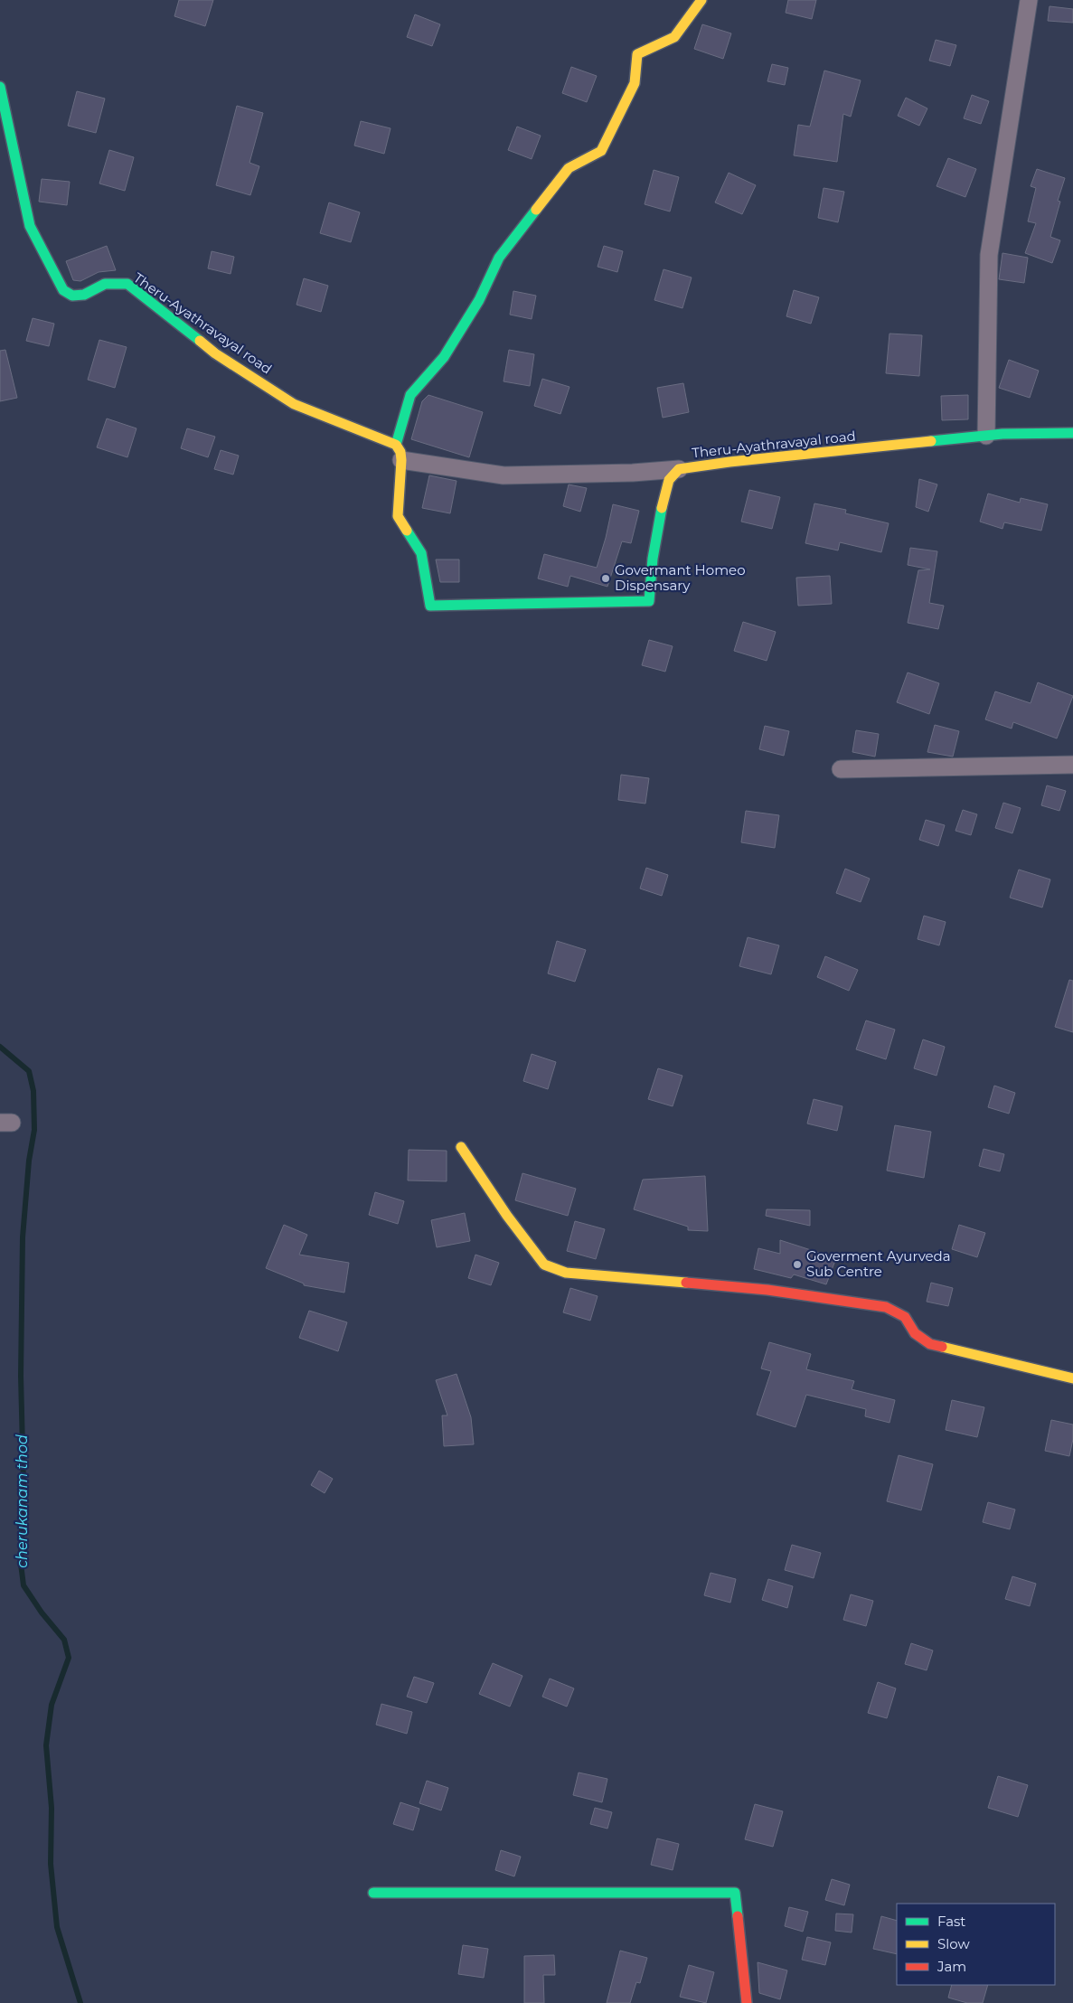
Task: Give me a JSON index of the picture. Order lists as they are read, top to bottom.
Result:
{
  "streets": {
    "street": ["Theru-Ayathravayal road"]
  },
  "water": ["cherukanam thod"],
  "places": ["Govermant Homeo Dispensary", "Goverment Ayurveda Sub Centre"],
  "legend": ["Fast", "Slow", "Jam"]
}
